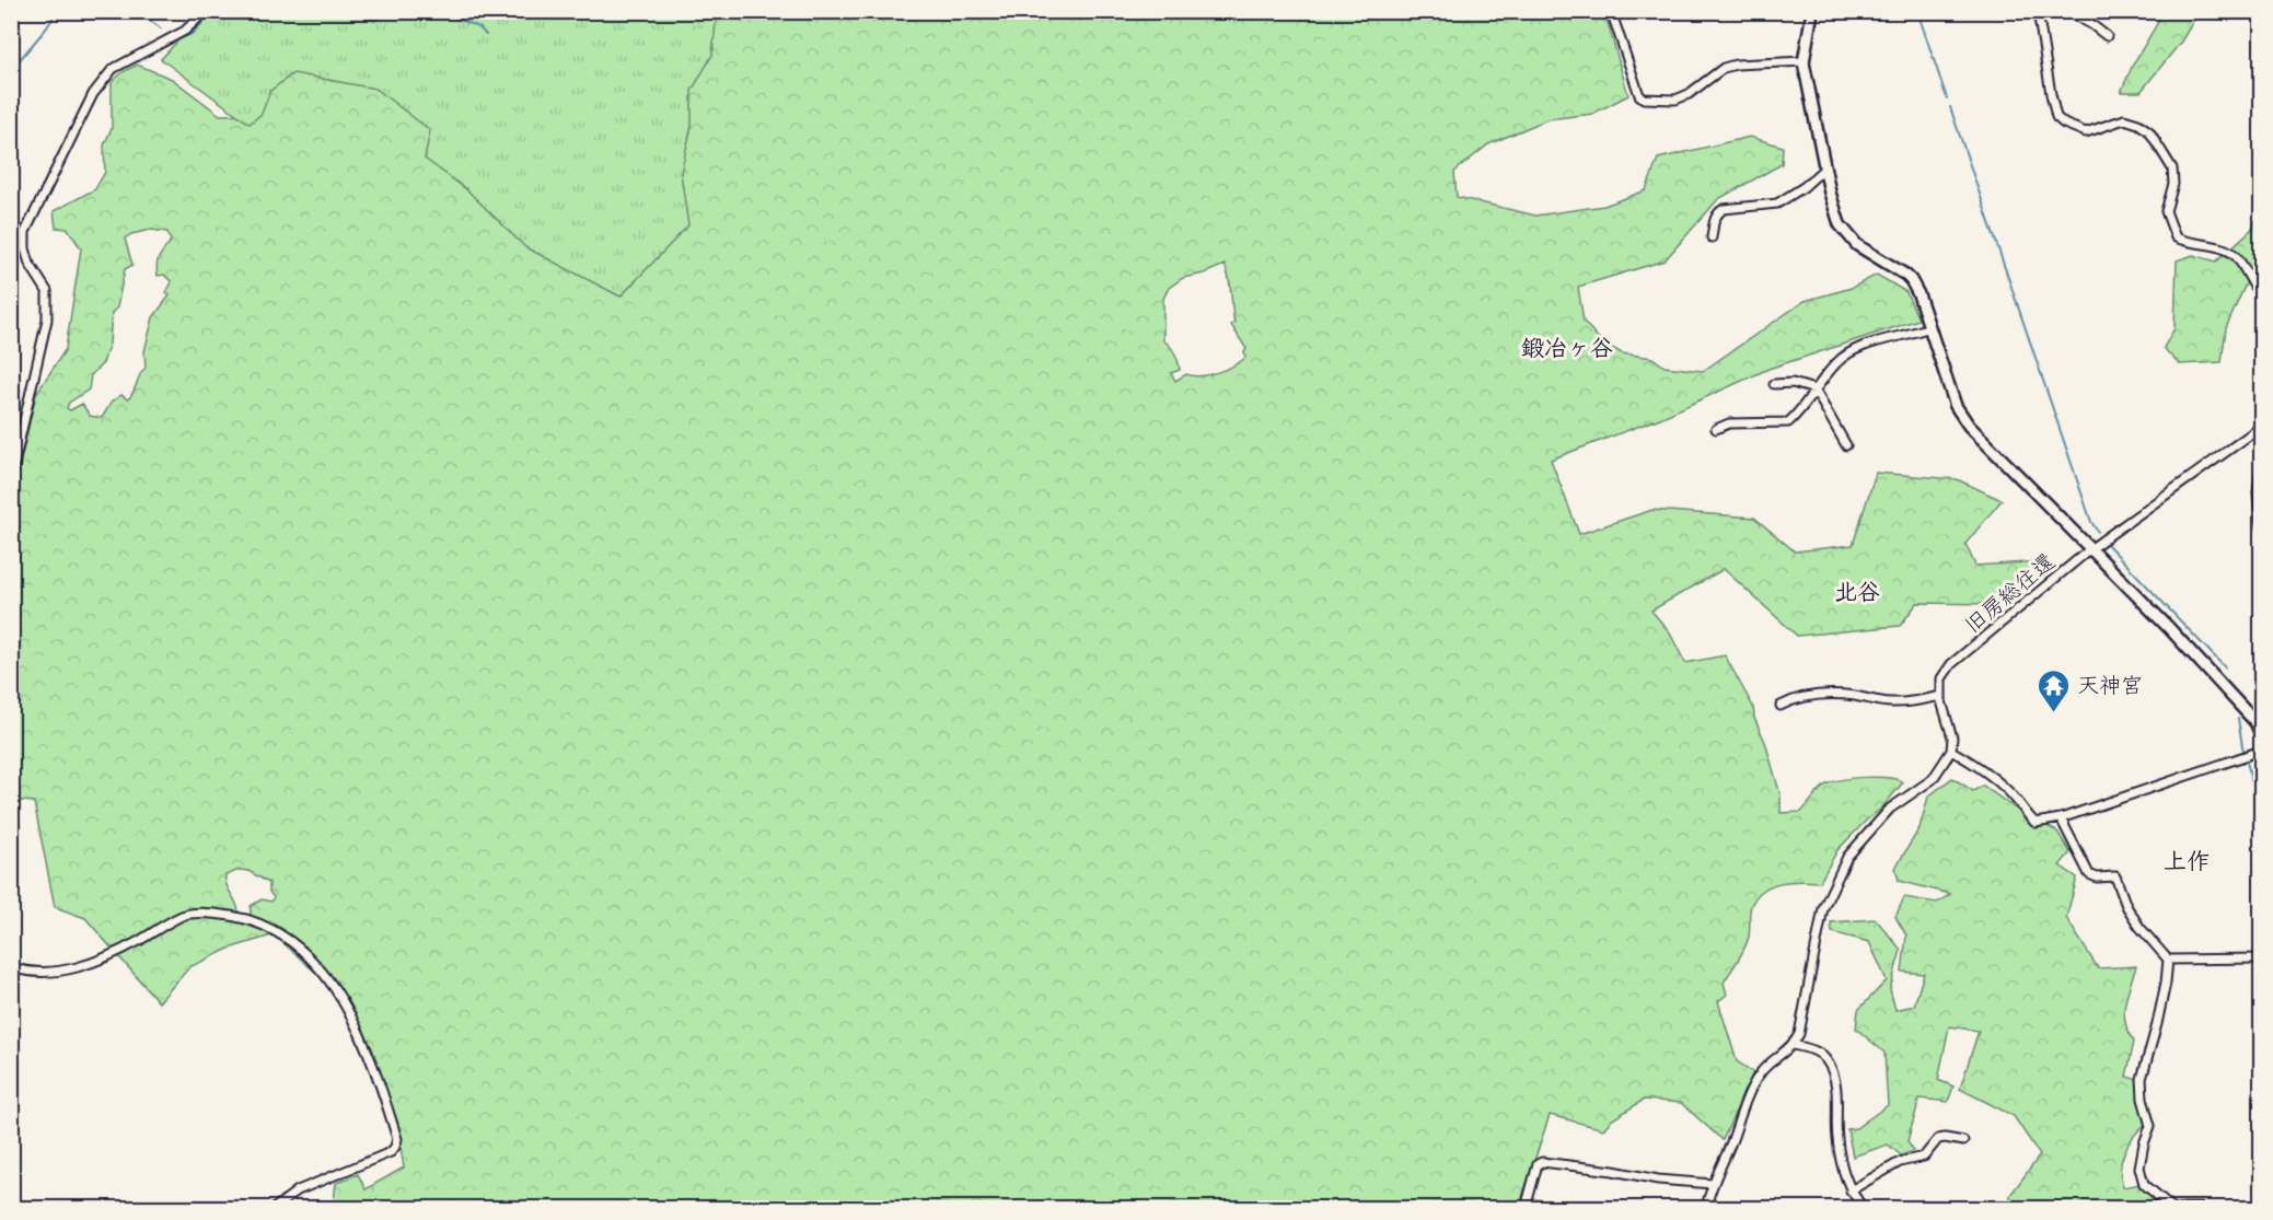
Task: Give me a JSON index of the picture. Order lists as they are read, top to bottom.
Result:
{
  "streets": {
    "street": ["旧房総往還"]
  },
  "districts": ["鍛冶ヶ谷", "北谷", "上作"],
  "places": {
    "temple": ["天神宮"]
  }
}
